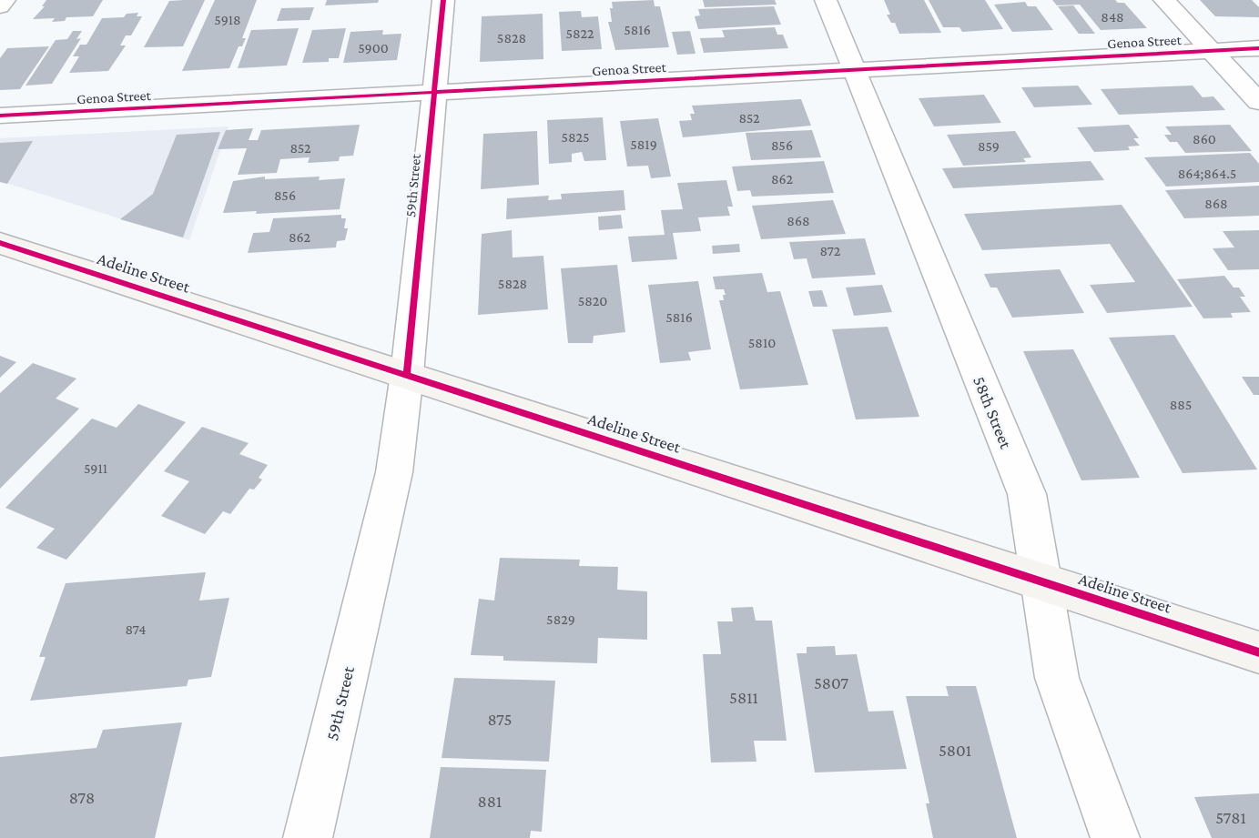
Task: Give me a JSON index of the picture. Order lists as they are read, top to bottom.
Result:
{
  "streets": {
    "street": [
      "Genoa Street",
      "59th Street",
      "Adeline Street",
      "58th Street"
    ]
  },
  "crossings": [
    ["Genoa Street", "59th Street"],
    ["Genoa Street", "58th Street"],
    ["59th Street", "Adeline Street"],
    ["Adeline Street", "58th Street"]
  ],
  "house_numbers": [
    "848",
    "5918",
    "5816",
    "5822",
    "5828",
    "5900",
    "852",
    "5825",
    "860",
    "5819",
    "856",
    "859",
    "852",
    "864;864.5",
    "862",
    "856",
    "868",
    "868",
    "862",
    "872",
    "5828",
    "5820",
    "5816",
    "5810",
    "885",
    "5911",
    "5829",
    "874",
    "5807",
    "5811",
    "875",
    "5801",
    "878",
    "881",
    "5781"
  ]
}
